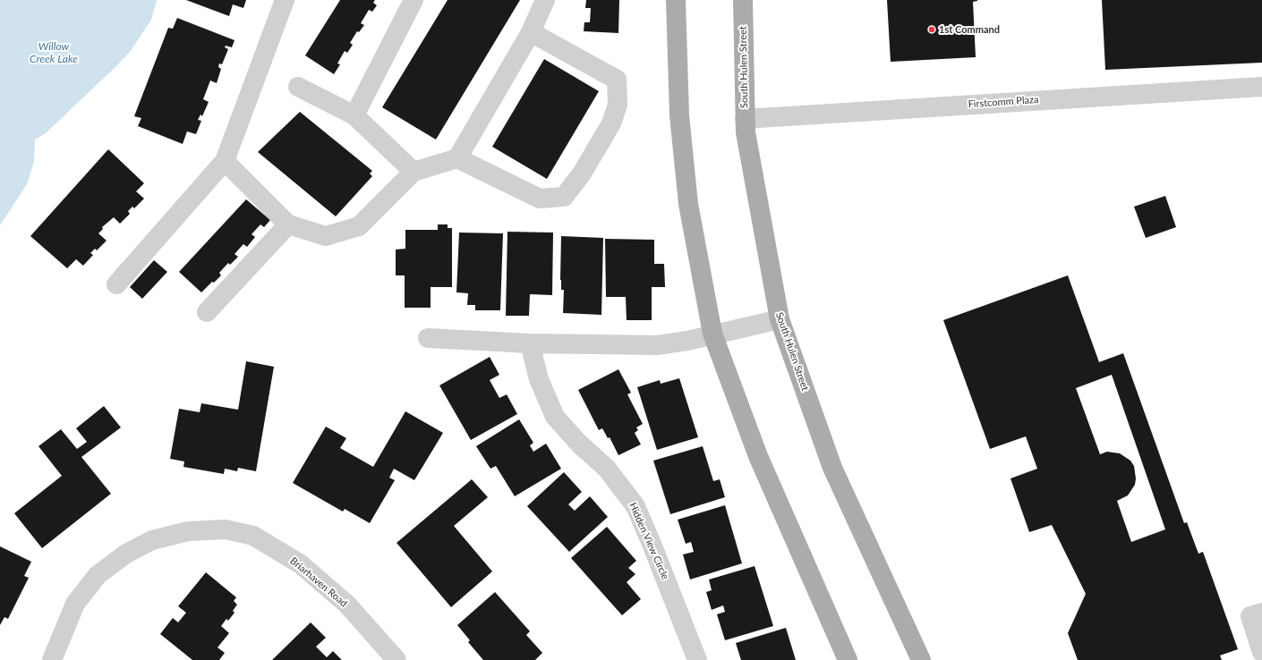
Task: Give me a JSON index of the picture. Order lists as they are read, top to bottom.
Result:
{
  "streets": {
    "main road": ["South Hulen Street"],
    "street": ["Firstcomm Plaza", "Hidden View Circle", "Briarhaven Road"]
  },
  "crossings": [
    ["South Hulen Street", "Firstcomm Plaza"]
  ],
  "water": ["Willow Creek Lake"],
  "places": ["1st Command"]
}
